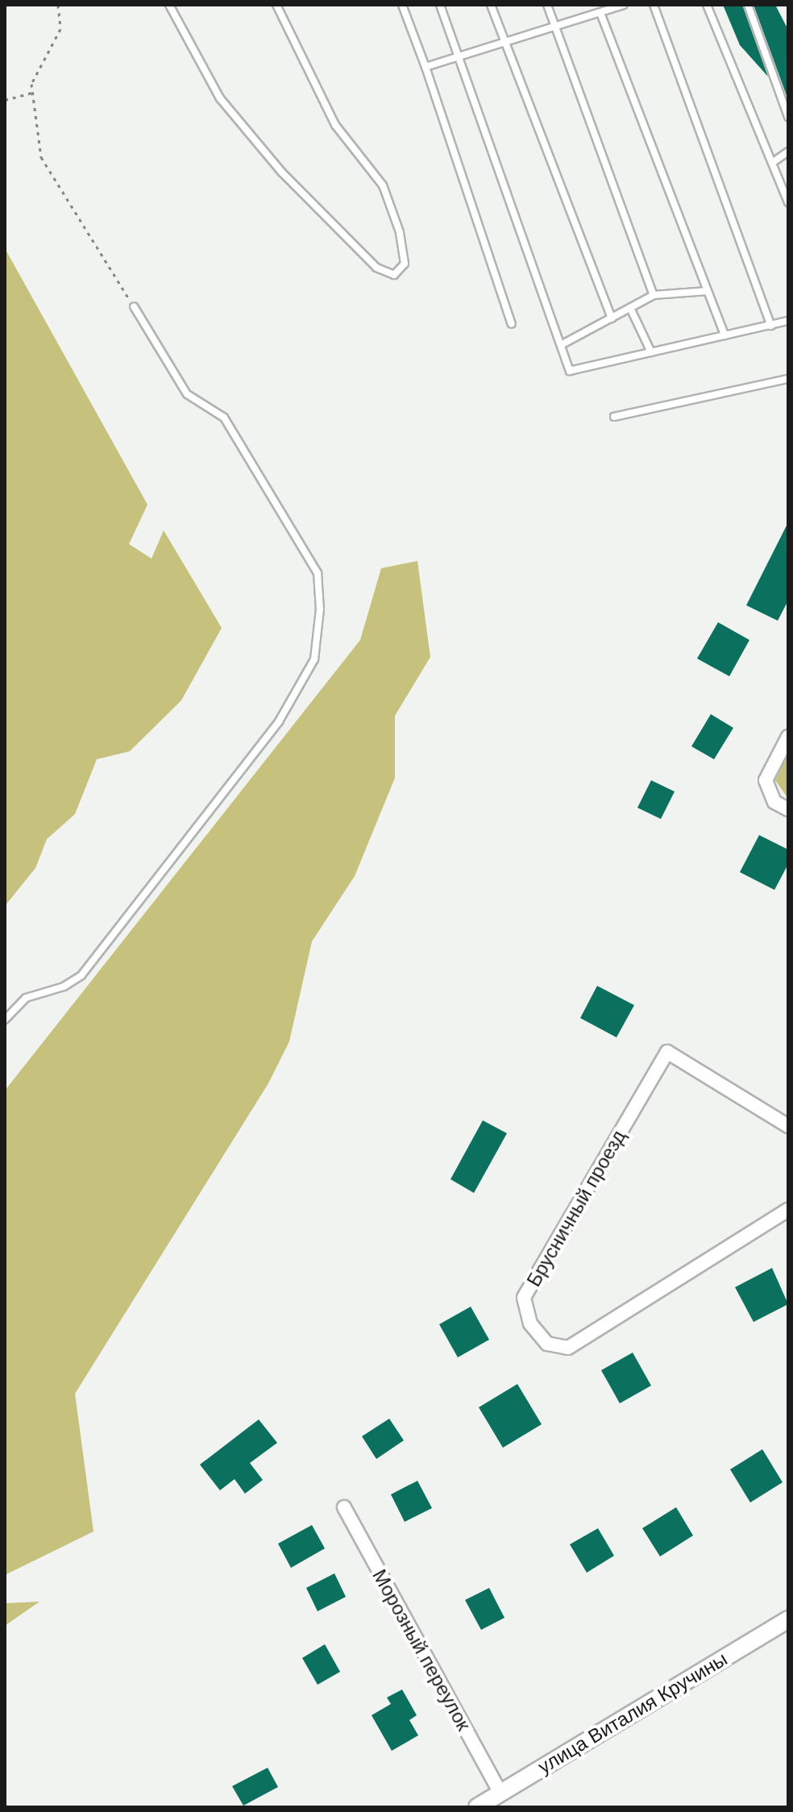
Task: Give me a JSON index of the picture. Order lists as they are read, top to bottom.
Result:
{
  "streets": {
    "street": ["Брусничный проезд", "Морозный переулок", "улица Виталия Кручины"]
  },
  "crossings": [
    ["Морозный переулок", "улица Виталия Кручины"]
  ]
}
